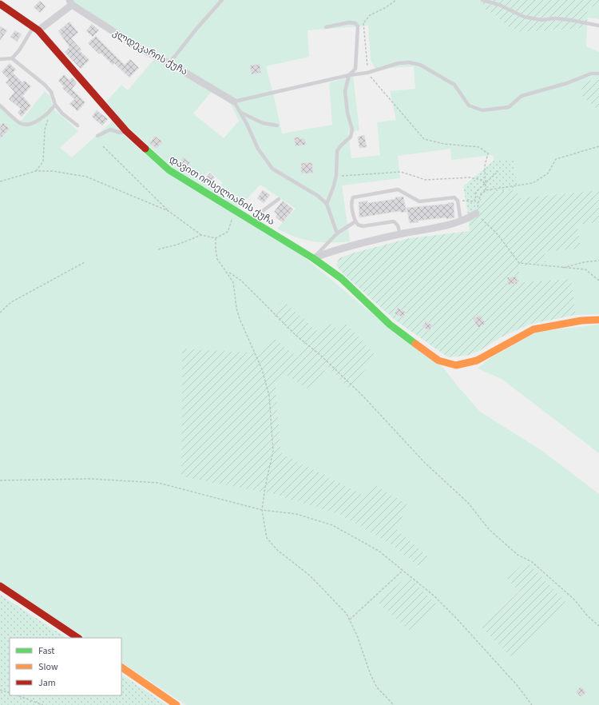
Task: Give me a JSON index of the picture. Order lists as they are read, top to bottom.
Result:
{
  "streets": {
    "street": ["კლდეკარის ქუჩა", "დავით იოსელიანის ქუჩა"]
  },
  "legend": ["Fast", "Slow", "Jam"]
}
